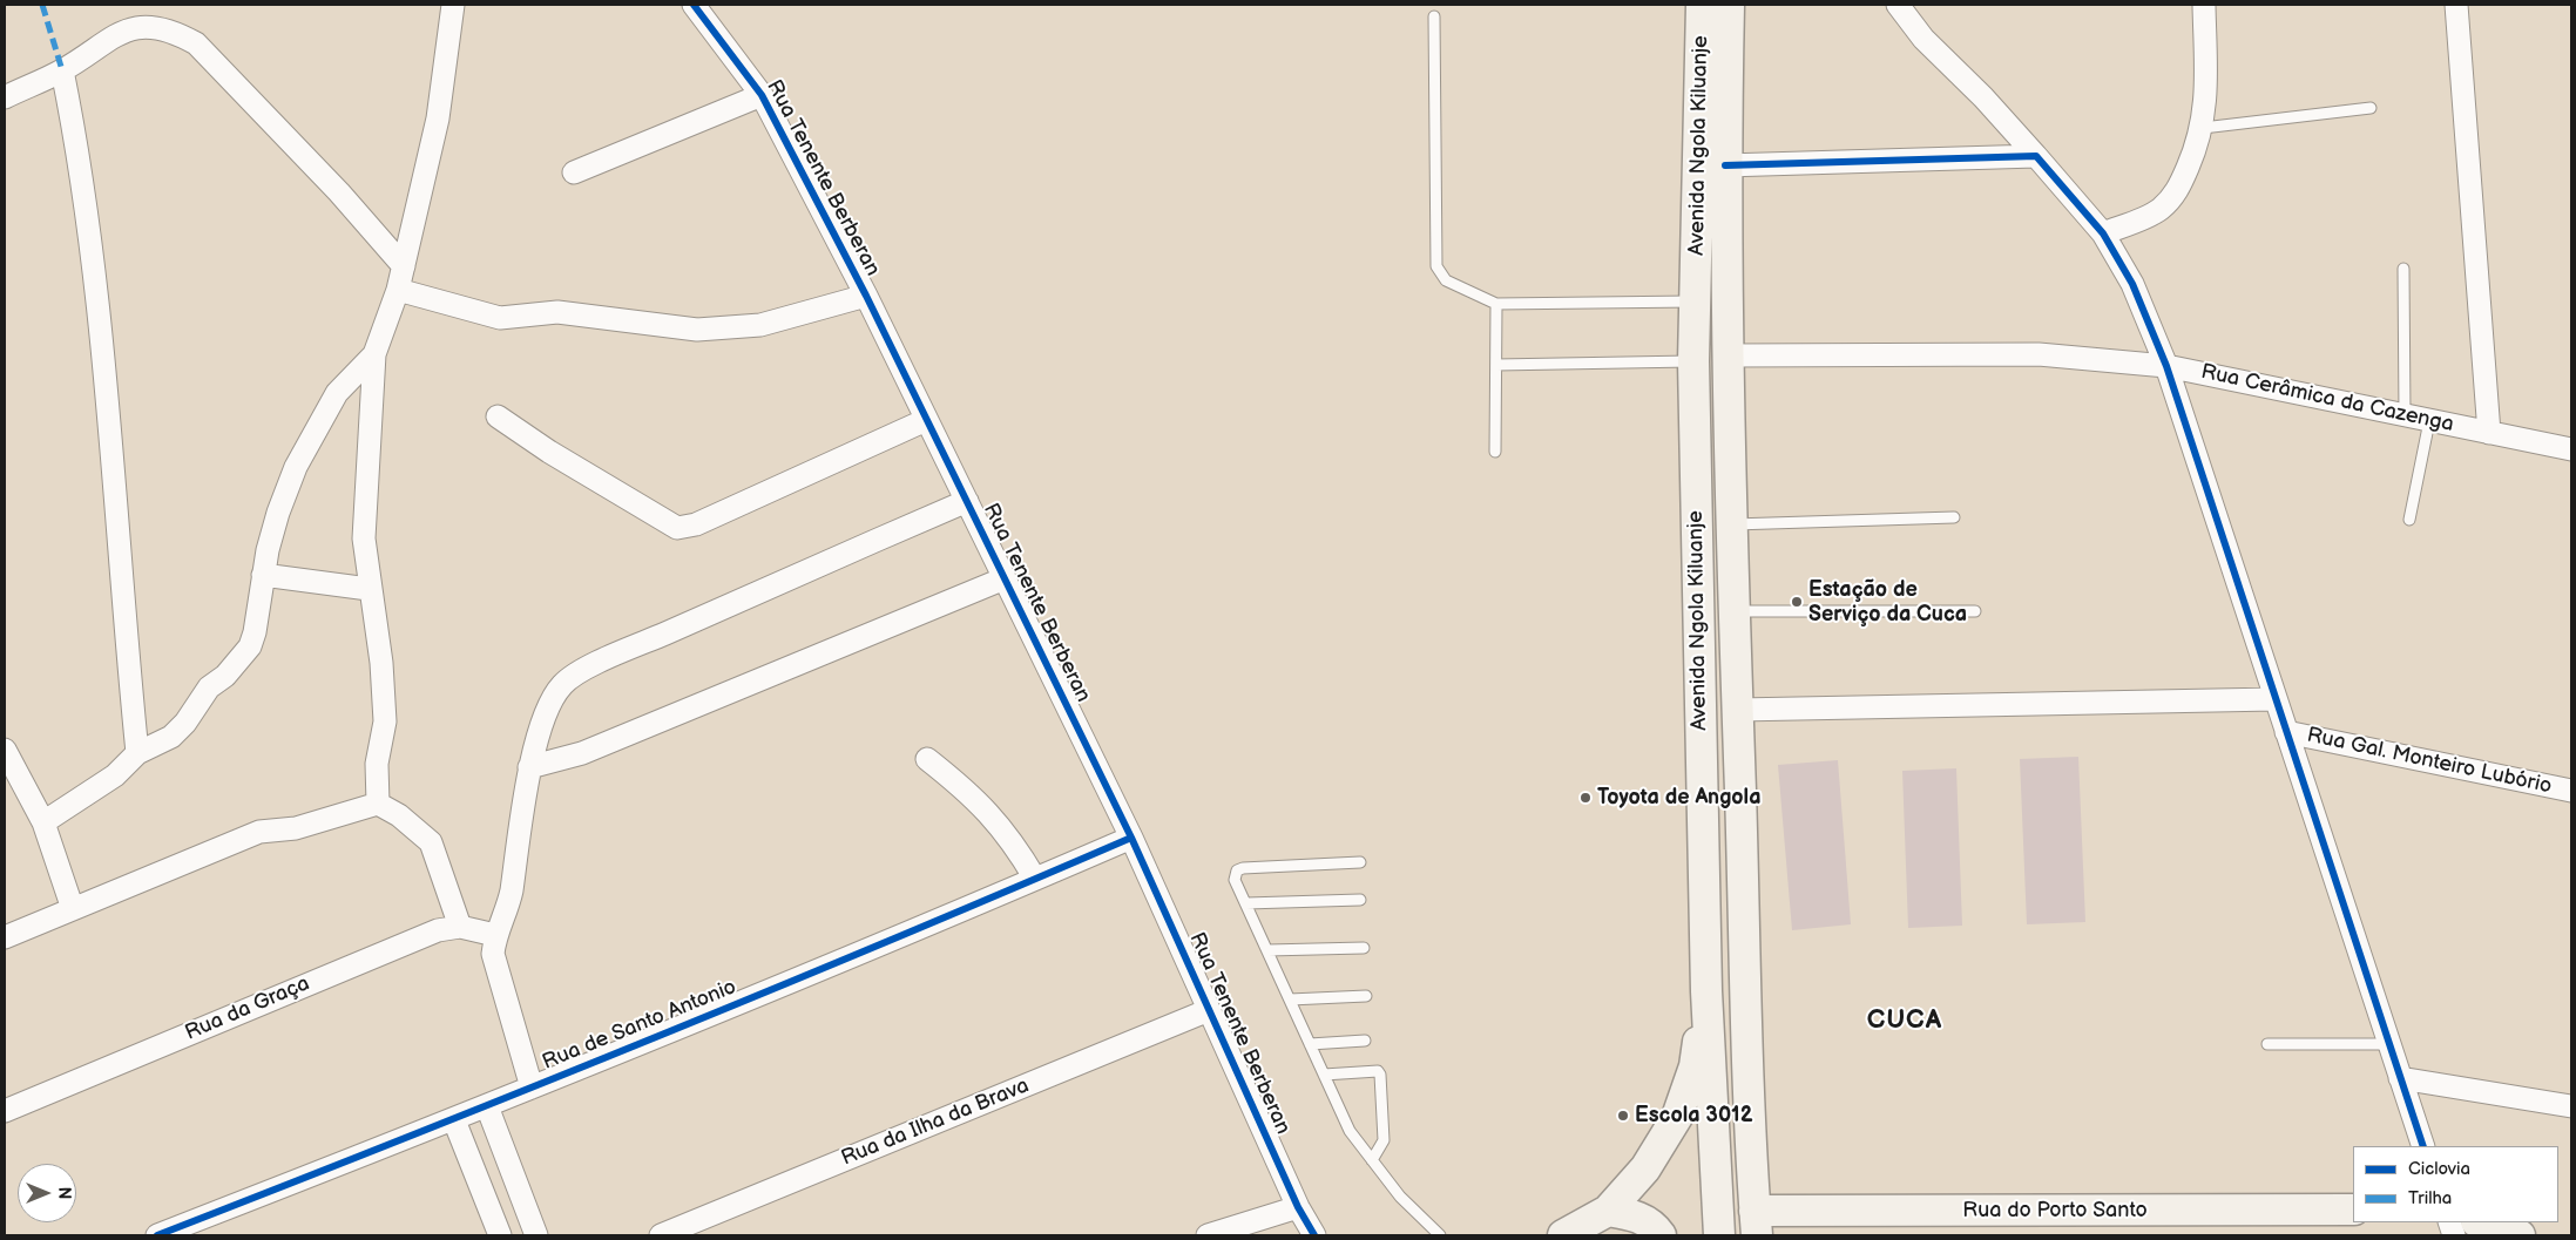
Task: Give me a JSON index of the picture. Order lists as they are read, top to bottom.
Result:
{
  "streets": {
    "main road": ["Avenida Ngola Kiluanje", "Rua do Porto Santo"],
    "street": [
      "Rua Tenente Berberan",
      "Rua Cerâmica da Cazenga",
      "Rua Gal. Monteiro Lubório",
      "Rua da Graça",
      "Rua de Santo Antonio",
      "Rua da Ilha da Brava"
    ]
  },
  "crossings": [
    ["Avenida Ngola Kiluanje", "Rua Cerâmica da Cazenga"],
    ["Avenida Ngola Kiluanje", "Rua do Porto Santo"],
    ["Rua Tenente Berberan", "Rua de Santo Antonio"],
    ["Rua Tenente Berberan", "Rua da Ilha da Brava"]
  ],
  "districts": ["CUCA"],
  "places": ["Estação de Serviço da Cuca", "Toyota de Angola", "Escola 3012"],
  "legend": ["Ciclovia", "Trilha"],
  "north": "right"
}
